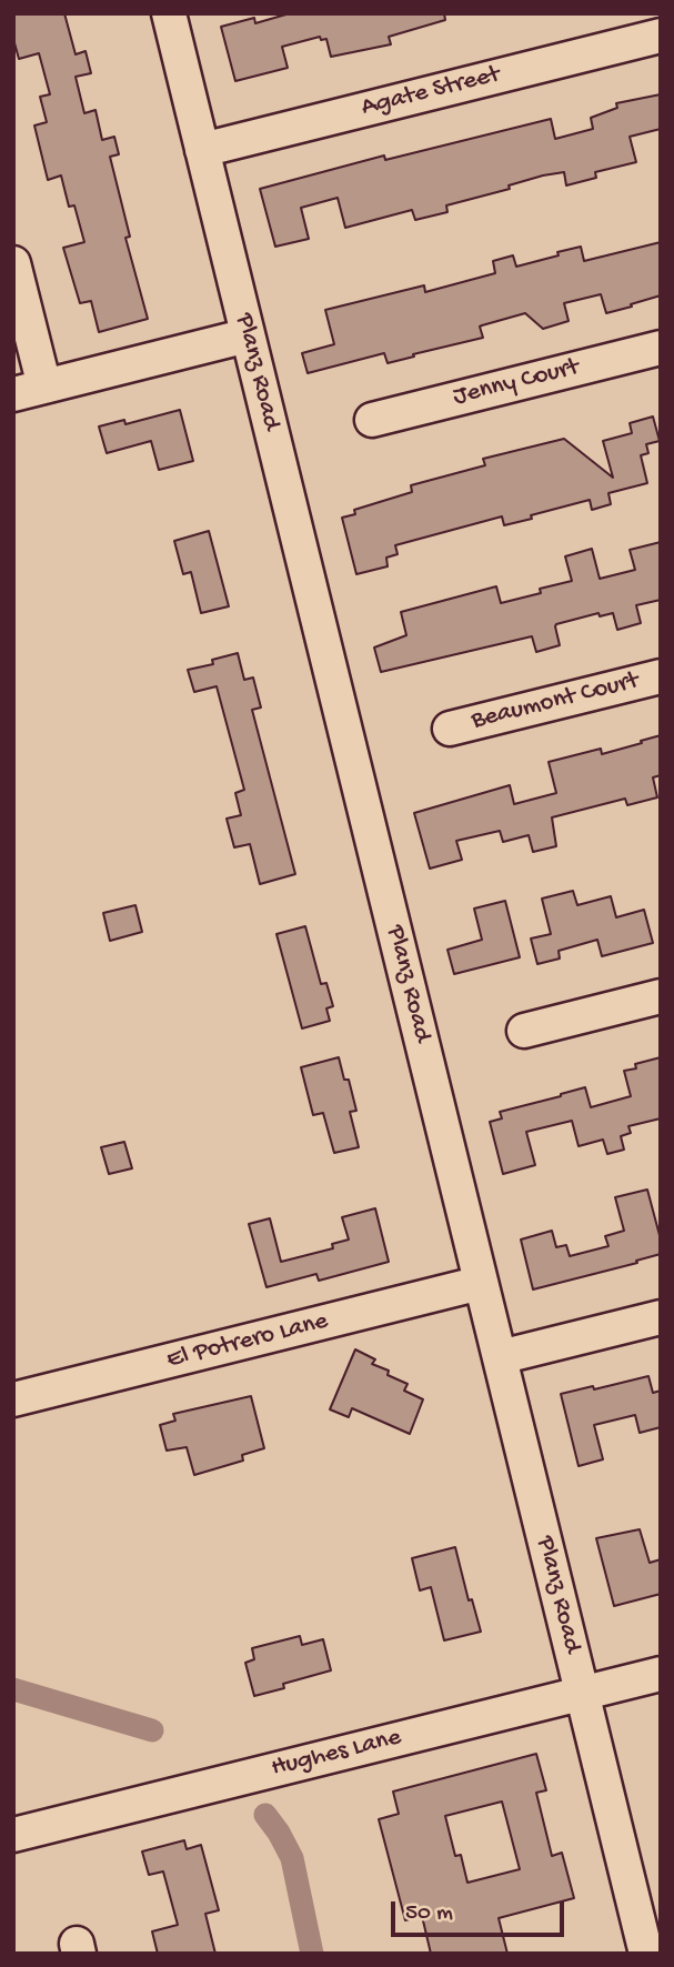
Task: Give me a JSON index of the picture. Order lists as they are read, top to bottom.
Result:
{
  "streets": {
    "street": [
      "Agate Street",
      "Planz Road",
      "Jenny Court",
      "Beaumont Court",
      "El Potrero Lane",
      "Hughes Lane"
    ]
  },
  "crossings": [
    ["Agate Street", "Planz Road"],
    ["Planz Road", "El Potrero Lane"],
    ["Planz Road", "Hughes Lane"]
  ],
  "scale_bar": "50 m"
}
